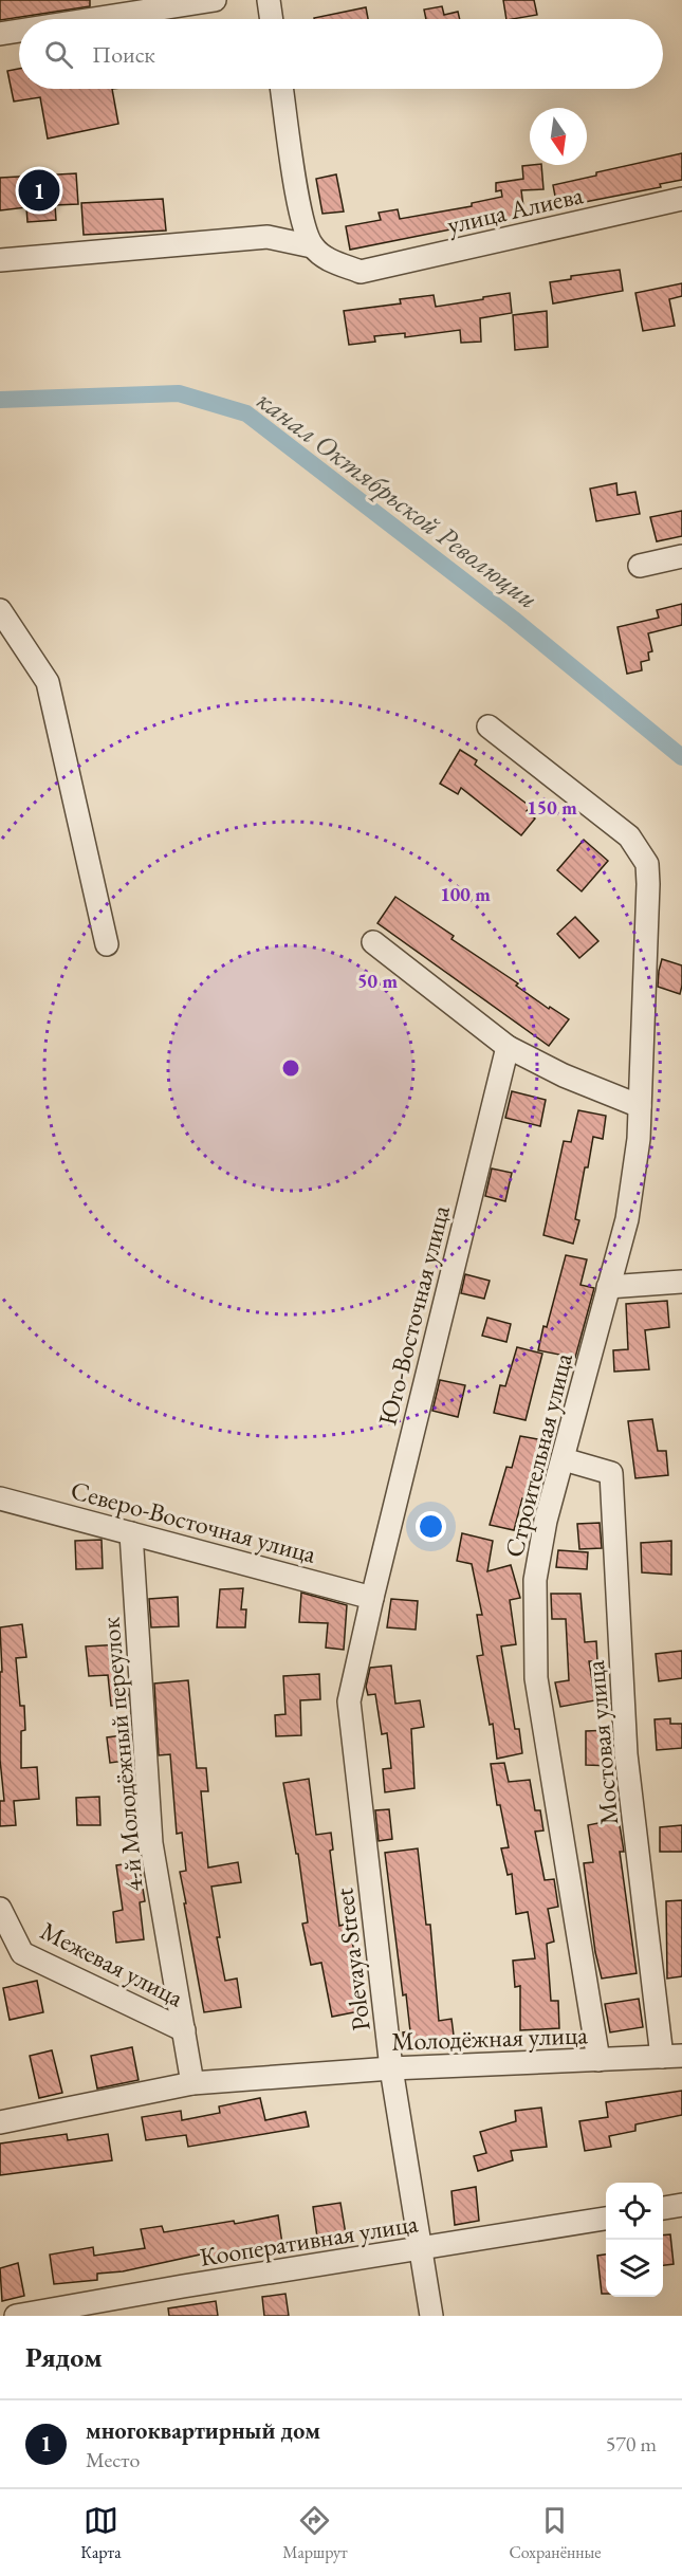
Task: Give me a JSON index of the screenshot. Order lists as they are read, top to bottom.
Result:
{
  "streets": {
    "street": [
      "улица Алиева",
      "Юго-Восточная улица",
      "Строительная улица",
      "Северо-Восточная улица",
      "Мостовая улица",
      "4-й Молодёжный переулок",
      "Polevaya Street",
      "Межевая улица",
      "Молодёжная улица",
      "Кооперативная улица"
    ]
  },
  "crossings": [
    ["Юго-Восточная улица", "Северо-Восточная улица"],
    ["Юго-Восточная улица", "Polevaya Street"],
    ["Строительная улица", "Мостовая улица"],
    ["Строительная улица", "Молодёжная улица"],
    ["Северо-Восточная улица", "4-й Молодёжный переулок"],
    ["Северо-Восточная улица", "Polevaya Street"],
    ["Мостовая улица", "Молодёжная улица"],
    ["4-й Молодёжный переулок", "Межевая улица"],
    ["4-й Молодёжный переулок", "Молодёжная улица"],
    ["Polevaya Street", "Молодёжная улица"],
    ["Polevaya Street", "Кооперативная улица"]
  ],
  "water": ["канал Октябрьской Революции"],
  "north": "bottom",
  "page": {
    "search": "Поиск",
    "pins": "1",
    "heading": "Рядом",
    "list": [
      {
        "mark": "1",
        "name": "многоквартирный дом",
        "note": "Место",
        "value": "570 m"
      }
    ],
    "nav": ["Карта", "Маршрут", "Сохранённые"]
  },
  "rings": ["150 m", "100 m", "50 m"]
}
